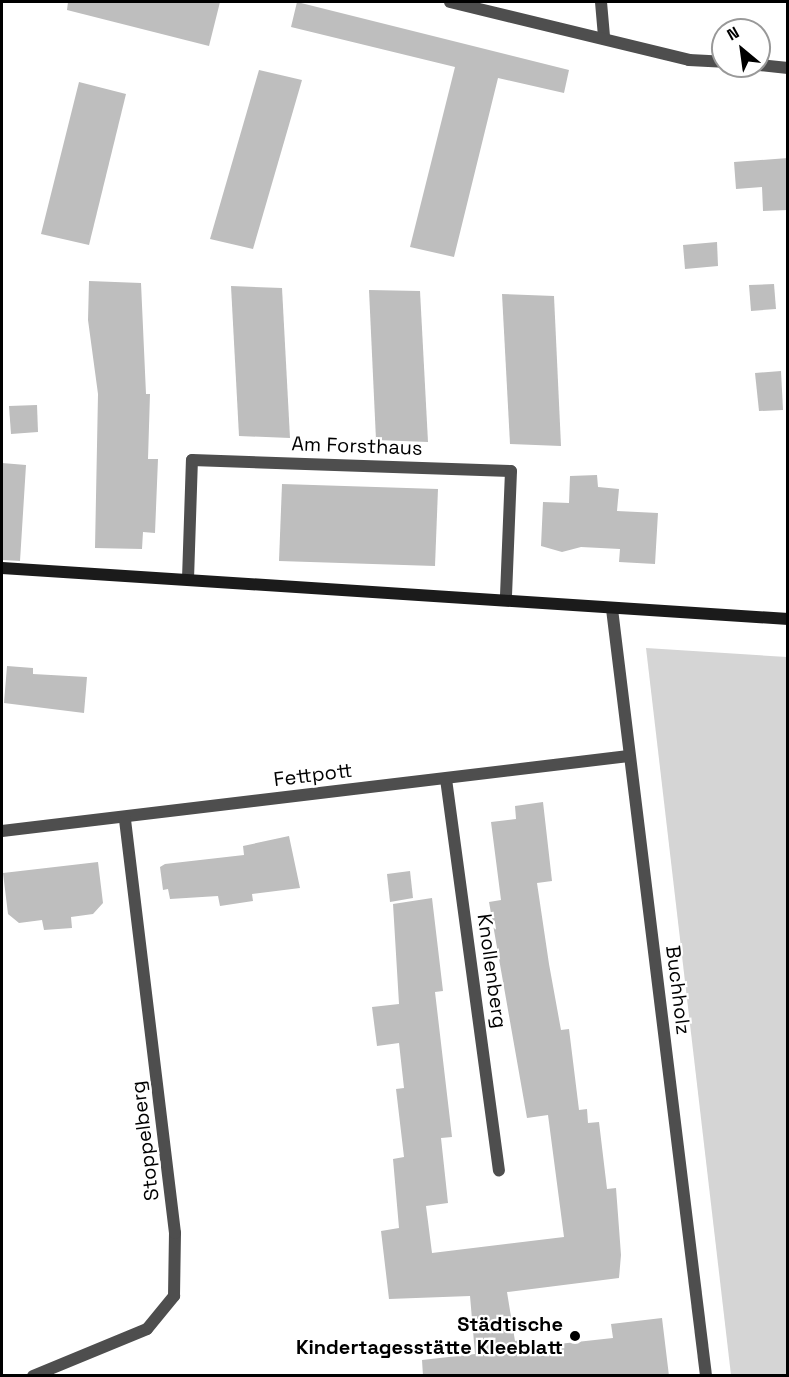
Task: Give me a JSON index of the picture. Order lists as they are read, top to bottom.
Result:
{
  "streets": {
    "street": [
      "Am Forsthaus",
      "Fettpott",
      "Knollenberg",
      "Buchholz",
      "Stoppelberg"
    ]
  },
  "crossings": [
    ["Fettpott", "Knollenberg"],
    ["Fettpott", "Buchholz"],
    ["Fettpott", "Stoppelberg"]
  ],
  "places": ["Städtische Kindertagesstätte Kleeblatt"],
  "north": "top left"
}
